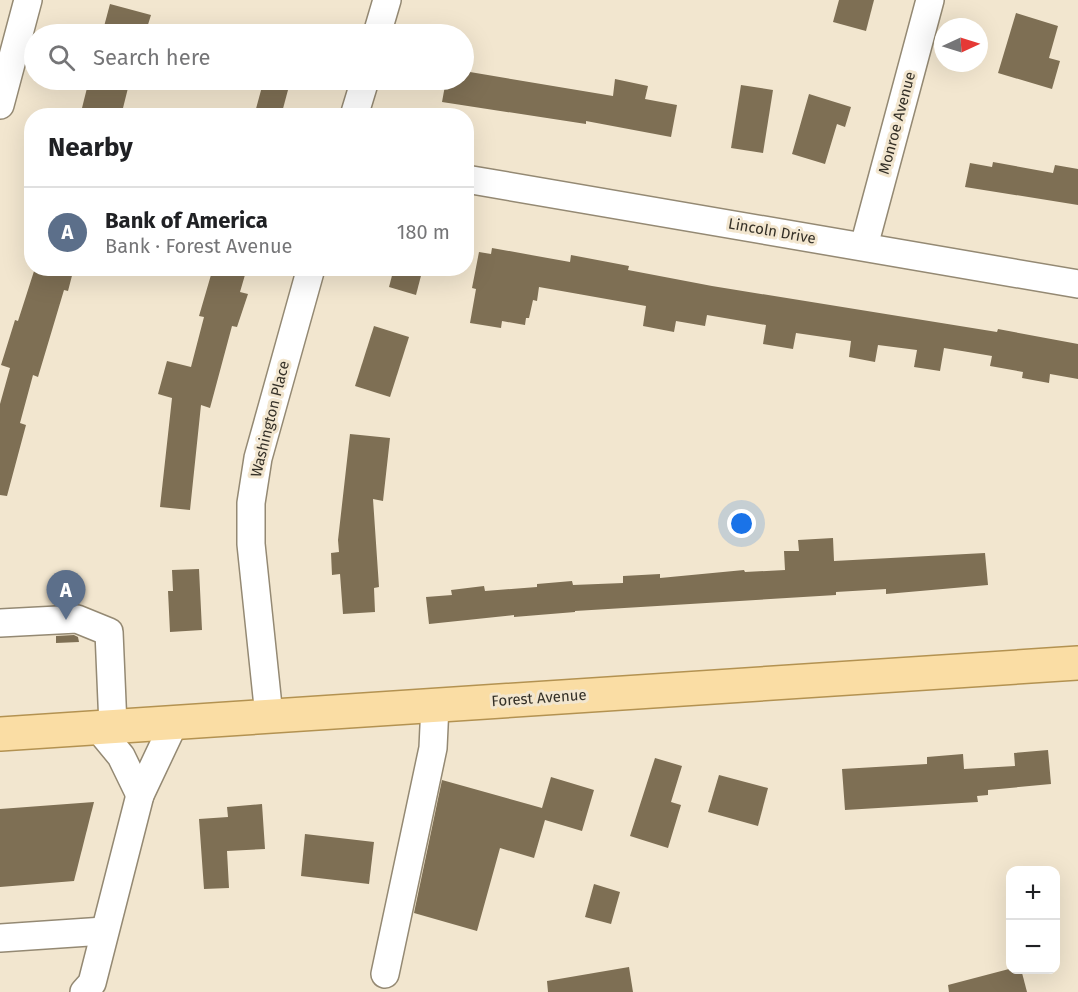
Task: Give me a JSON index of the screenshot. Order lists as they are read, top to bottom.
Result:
{
  "streets": {
    "main road": ["Forest Avenue"],
    "street": ["Monroe Avenue", "Lincoln Drive", "Washington Place"]
  },
  "crossings": [
    ["Monroe Avenue", "Lincoln Drive"],
    ["Washington Place", "Forest Avenue"]
  ],
  "north": "right",
  "page": {
    "search": "Search here",
    "heading": "Nearby",
    "list": [
      {
        "mark": "A",
        "name": "Bank of America",
        "note": "Bank · Forest Avenue",
        "value": "180 m"
      }
    ],
    "pins": "A",
    "map_buttons": ["+", "−"]
  }
}
